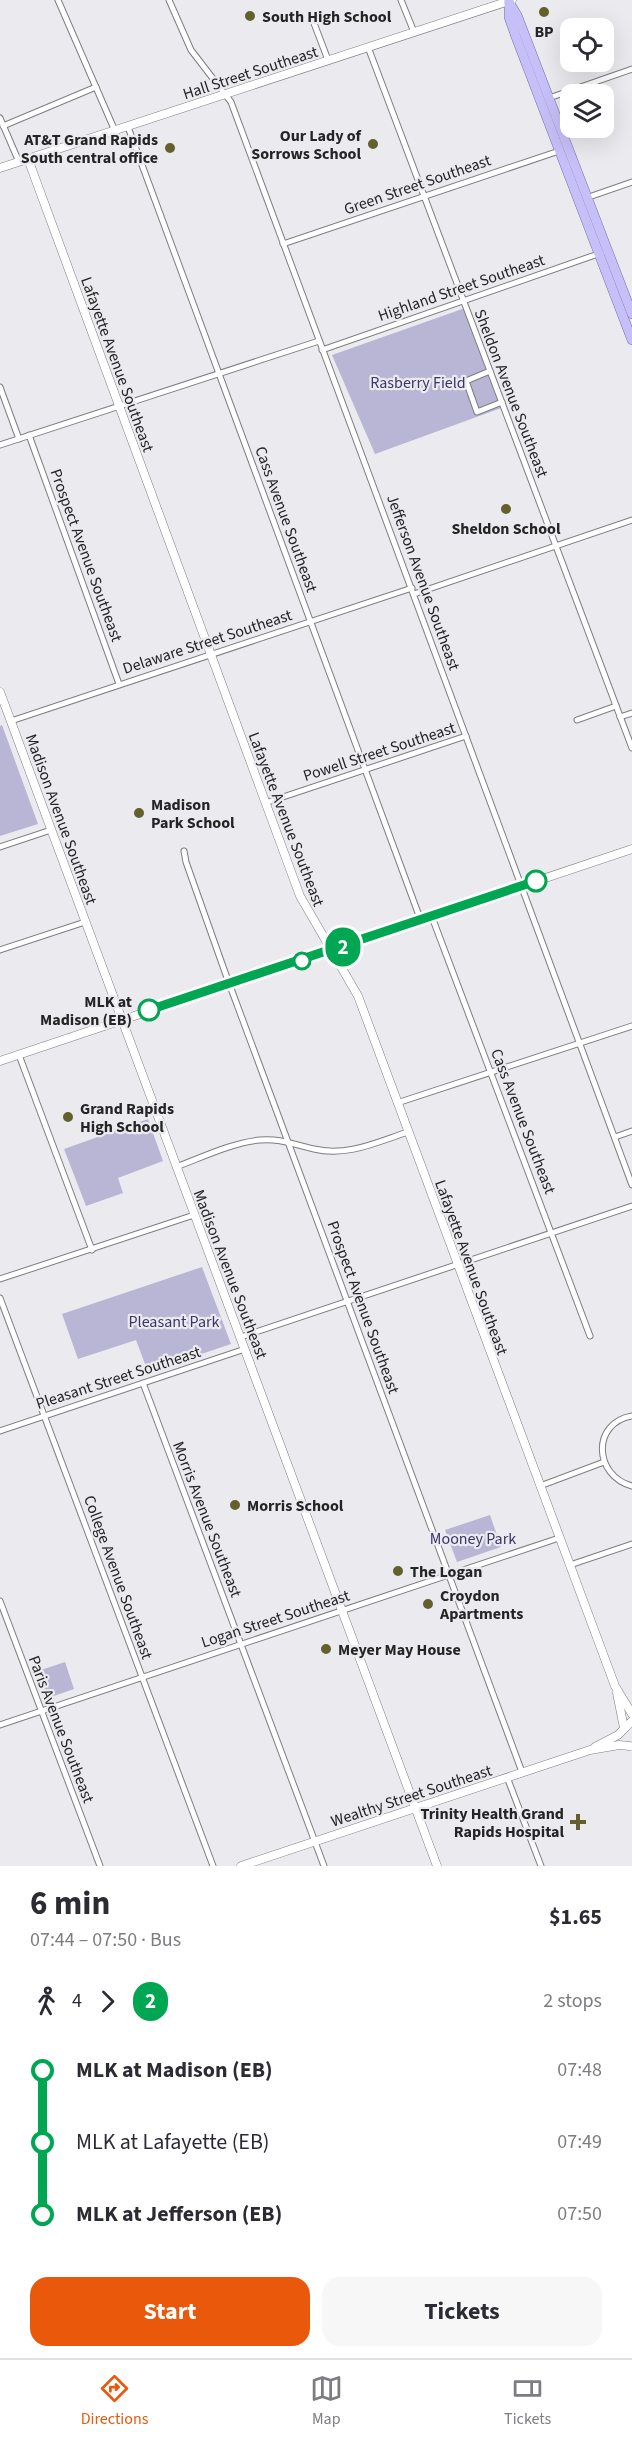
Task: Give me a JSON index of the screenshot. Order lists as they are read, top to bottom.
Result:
{
  "streets": {
    "street": [
      "Hall Street Southeast",
      "Green Street Southeast",
      "Highland Street Southeast",
      "Lafayette Avenue Southeast",
      "Sheldon Avenue Southeast",
      "Cass Avenue Southeast",
      "Prospect Avenue Southeast",
      "Jefferson Avenue Southeast",
      "Delaware Street Southeast",
      "Powell Street Southeast",
      "Madison Avenue Southeast",
      "Pleasant Street Southeast",
      "Morris Avenue Southeast",
      "College Avenue Southeast",
      "Logan Street Southeast",
      "Paris Avenue Southeast",
      "Wealthy Street Southeast"
    ]
  },
  "crossings": [
    ["Hall Street Southeast", "Lafayette Avenue Southeast"],
    ["Hall Street Southeast", "Sheldon Avenue Southeast"],
    ["Hall Street Southeast", "Cass Avenue Southeast"],
    ["Hall Street Southeast", "Jefferson Avenue Southeast"],
    ["Green Street Southeast", "Sheldon Avenue Southeast"],
    ["Green Street Southeast", "Jefferson Avenue Southeast"],
    ["Highland Street Southeast", "Sheldon Avenue Southeast"],
    ["Highland Street Southeast", "Jefferson Avenue Southeast"],
    ["Lafayette Avenue Southeast", "Delaware Street Southeast"],
    ["Lafayette Avenue Southeast", "Powell Street Southeast"],
    ["Lafayette Avenue Southeast", "Logan Street Southeast"],
    ["Sheldon Avenue Southeast", "Delaware Street Southeast"],
    ["Cass Avenue Southeast", "Delaware Street Southeast"],
    ["Cass Avenue Southeast", "Powell Street Southeast"],
    ["Prospect Avenue Southeast", "Delaware Street Southeast"],
    ["Prospect Avenue Southeast", "Logan Street Southeast"],
    ["Prospect Avenue Southeast", "Wealthy Street Southeast"],
    ["Jefferson Avenue Southeast", "Delaware Street Southeast"],
    ["Jefferson Avenue Southeast", "Powell Street Southeast"],
    ["Delaware Street Southeast", "Madison Avenue Southeast"],
    ["Madison Avenue Southeast", "Pleasant Street Southeast"],
    ["Madison Avenue Southeast", "Logan Street Southeast"],
    ["Madison Avenue Southeast", "Wealthy Street Southeast"],
    ["Pleasant Street Southeast", "Morris Avenue Southeast"],
    ["Pleasant Street Southeast", "College Avenue Southeast"],
    ["Morris Avenue Southeast", "Logan Street Southeast"],
    ["Morris Avenue Southeast", "Wealthy Street Southeast"],
    ["College Avenue Southeast", "Logan Street Southeast"],
    ["Logan Street Southeast", "Paris Avenue Southeast"]
  ],
  "parks": ["Rasberry Field", "Pleasant Park", "Mooney Park"],
  "places": {
    "other": [
      "BP",
      "South High School",
      "Our Lady of Sorrows School",
      "AT&T Grand Rapids South central office",
      "Sheldon School",
      "Madison Park School",
      "MLK at Madison (EB)",
      "Grand Rapids High School",
      "Morris School",
      "The Logan",
      "Croydon Apartments",
      "Meyer May House"
    ],
    "health": ["Trinity Health Grand Rapids Hospital"]
  },
  "lines": ["bus line 2"],
  "page": {
    "on_map": "2",
    "heading": ["6 min", "07:44 – 07:50 · Bus", "$1.65"],
    "legs": ["4", "2", "2 stops"],
    "list": [
      {
        "name": "MLK at Madison (EB)",
        "value": "07:48"
      },
      {
        "name": "MLK at Lafayette (EB)",
        "value": "07:49"
      },
      {
        "name": "MLK at Jefferson (EB)",
        "value": "07:50"
      }
    ],
    "buttons": ["Start", "Tickets"],
    "tabs": ["Directions", "Map", "Tickets"]
  }
}
